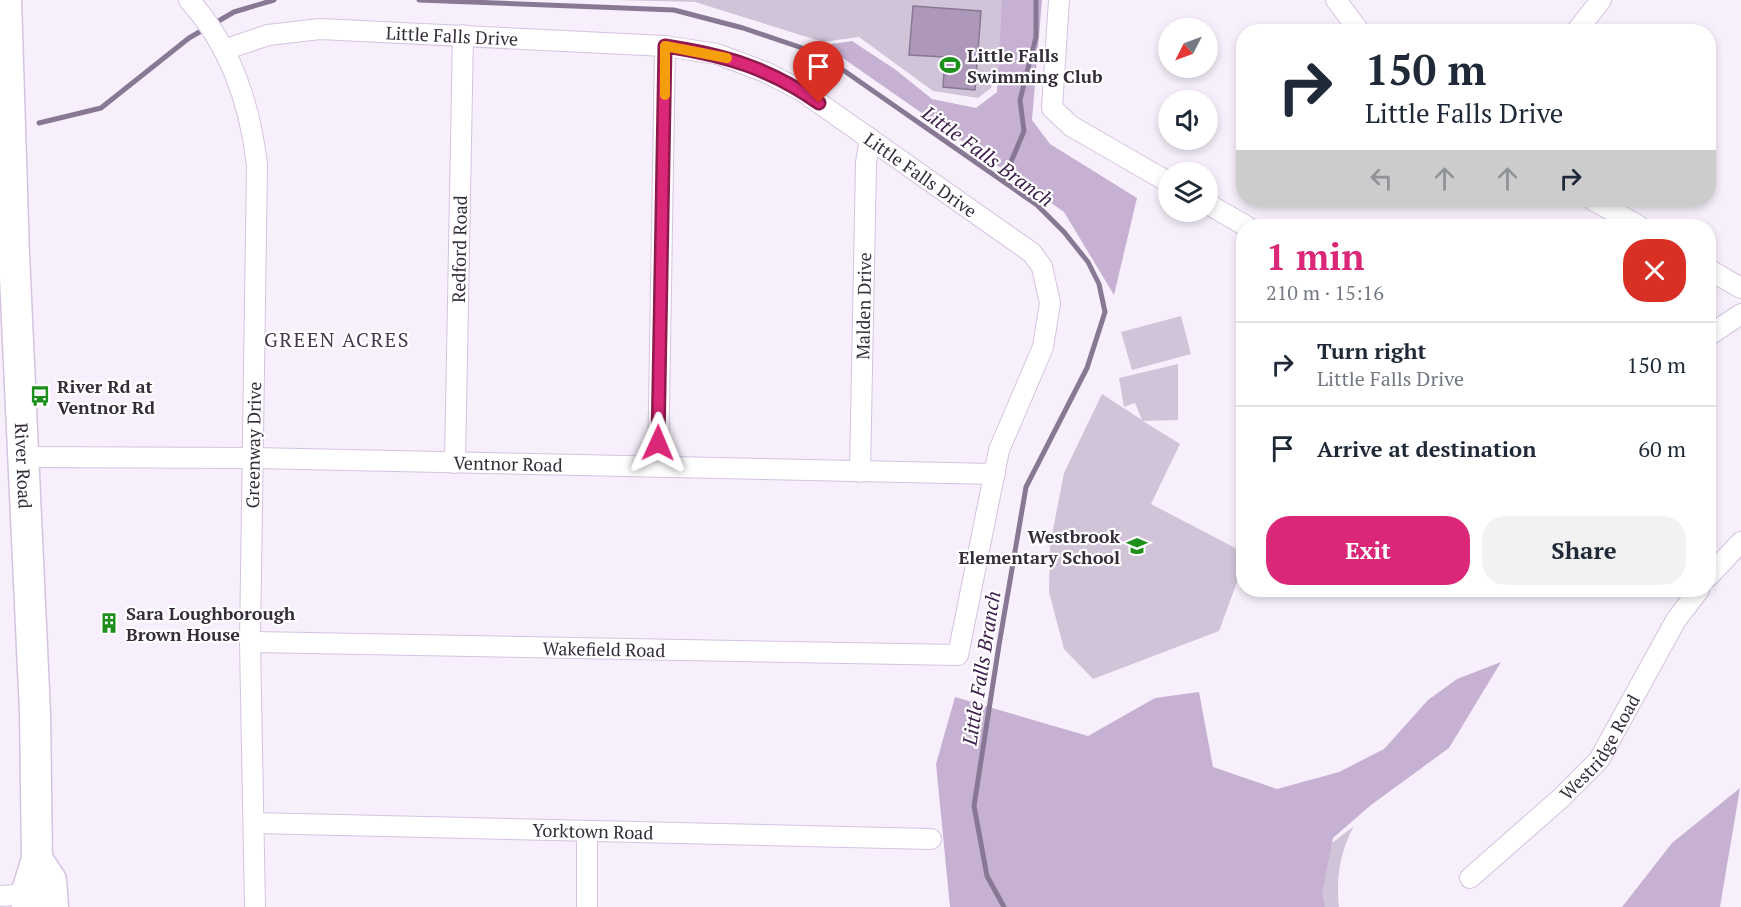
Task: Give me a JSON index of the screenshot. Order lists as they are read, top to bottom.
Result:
{
  "streets": {
    "main road": ["River Road"],
    "street": [
      "Little Falls Drive",
      "Redford Road",
      "Malden Drive",
      "Greenway Drive",
      "Ventnor Road",
      "Wakefield Road",
      "Westridge Road",
      "Yorktown Road"
    ]
  },
  "crossings": [
    ["Little Falls Drive", "Redford Road"],
    ["Little Falls Drive", "Malden Drive"],
    ["Little Falls Drive", "Greenway Drive"],
    ["Little Falls Drive", "Ventnor Road"],
    ["Little Falls Drive", "Wakefield Road"],
    ["Redford Road", "Ventnor Road"],
    ["Malden Drive", "Ventnor Road"],
    ["Greenway Drive", "Ventnor Road"],
    ["Greenway Drive", "Wakefield Road"],
    ["Greenway Drive", "Yorktown Road"],
    ["Ventnor Road", "River Road"]
  ],
  "districts": ["GREEN ACRES"],
  "water": ["Little Falls Branch"],
  "places": {
    "sports": ["Little Falls Swimming Club"],
    "bus stop": ["River Rd at Ventnor Rd"],
    "school or university": ["Westbrook Elementary School"],
    "building": ["Sara Loughborough Brown House"]
  },
  "north": "bottom left",
  "page": {
    "turn": ["150 m", "Little Falls Drive"],
    "heading": ["1 min", "210 m · 15:16"],
    "list": [
      {
        "name": "Turn right",
        "note": "Little Falls Drive",
        "value": "150 m"
      },
      {
        "name": "Arrive at destination",
        "value": "60 m"
      }
    ],
    "buttons": ["Exit", "Share"]
  }
}
